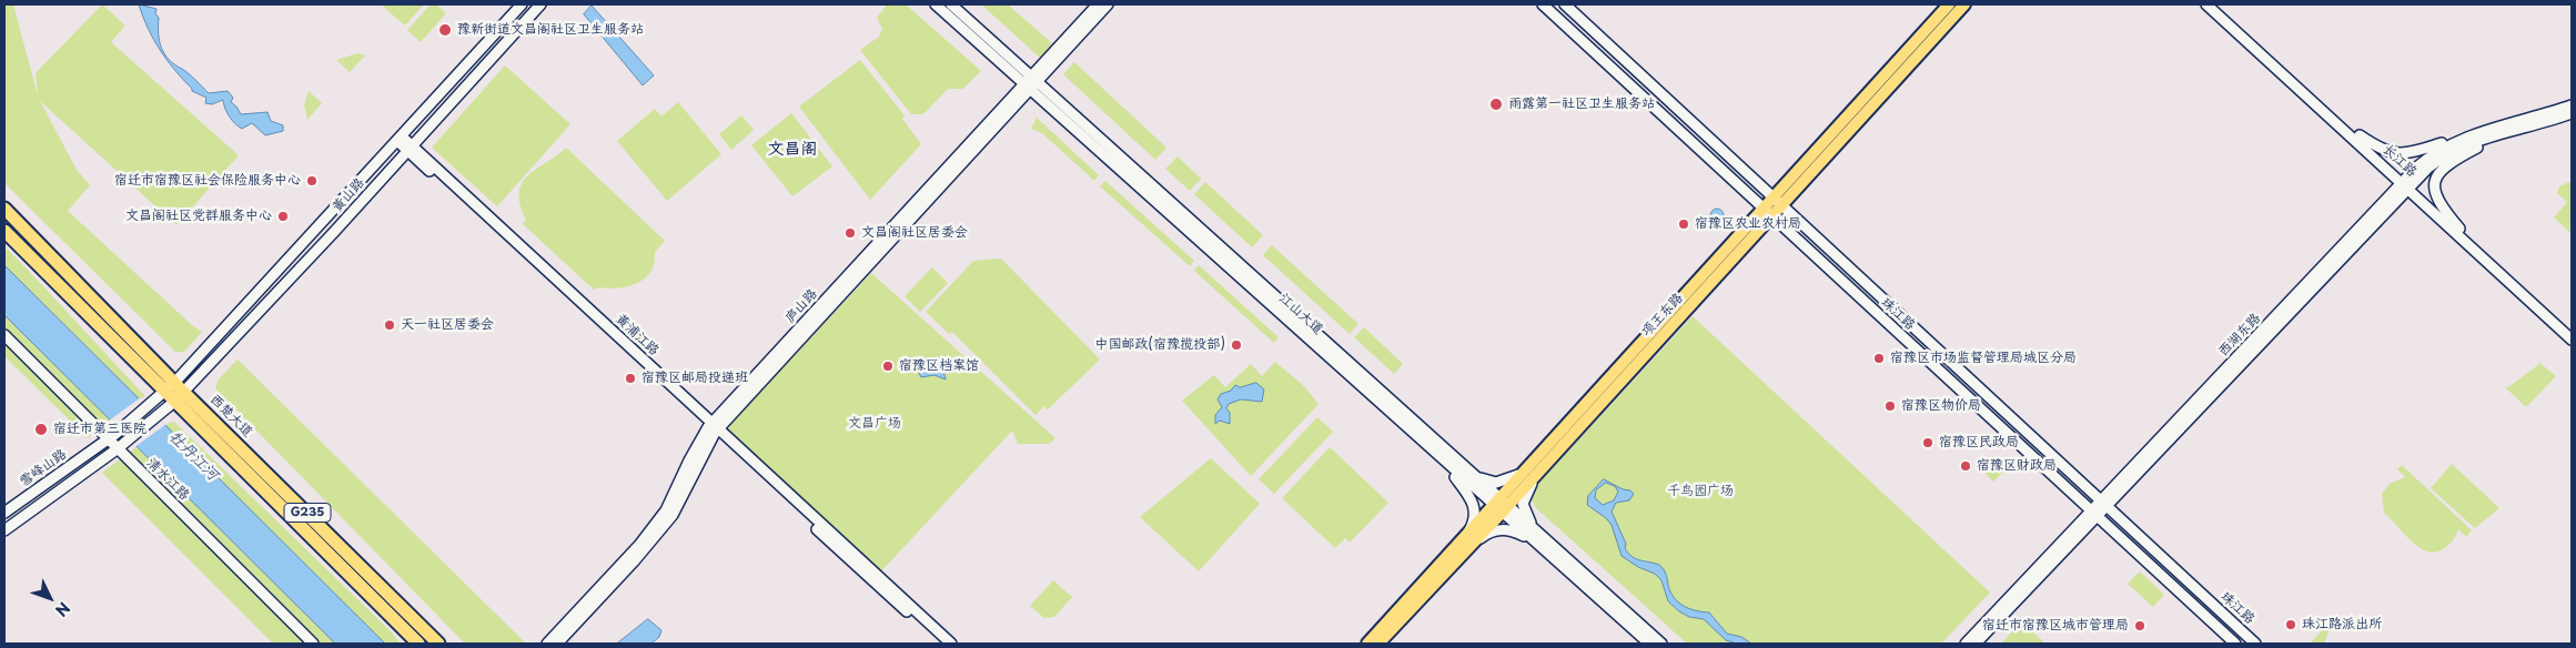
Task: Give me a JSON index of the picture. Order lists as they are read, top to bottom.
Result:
{
  "streets": {
    "highway": ["西楚大道", "G235"],
    "main road": ["项王东路"],
    "street": [
      "长江路",
      "黄山路",
      "庐山路",
      "江山大道",
      "珠江路",
      "黄浦江路",
      "西湖东路",
      "雪峰山路",
      "清水江路"
    ]
  },
  "crossings": [
    ["长江路", "西湖东路"],
    ["黄山路", "黄浦江路"],
    ["黄山路", "西楚大道"],
    ["黄山路", "雪峰山路"],
    ["黄山路", "G235"],
    ["庐山路", "江山大道"],
    ["庐山路", "黄浦江路"],
    ["江山大道", "项王东路"],
    ["珠江路", "项王东路"],
    ["珠江路", "西湖东路"],
    ["雪峰山路", "清水江路"],
    ["雪峰山路", "G235"]
  ],
  "districts": ["文昌阁"],
  "water": ["牡丹江河"],
  "parks": ["文昌广场", "千鸟园广场"],
  "places": [
    "豫新街道文昌阁社区卫生服务站",
    "雨露第一社区卫生服务站",
    "宿迁市宿豫区社会保险服务中心",
    "文昌阁社区党群服务中心",
    "宿豫区农业农村局",
    "文昌阁社区居委会",
    "天一社区居委会",
    "中国邮政(宿豫揽投部)",
    "宿豫区市场监督管理局城区分局",
    "宿豫区档案馆",
    "宿豫区邮局投递班",
    "宿豫区物价局",
    "宿迁市第三医院",
    "宿豫区民政局",
    "宿豫区财政局",
    "珠江路派出所",
    "宿迁市宿豫区城市管理局"
  ],
  "north": "bottom right"
}
